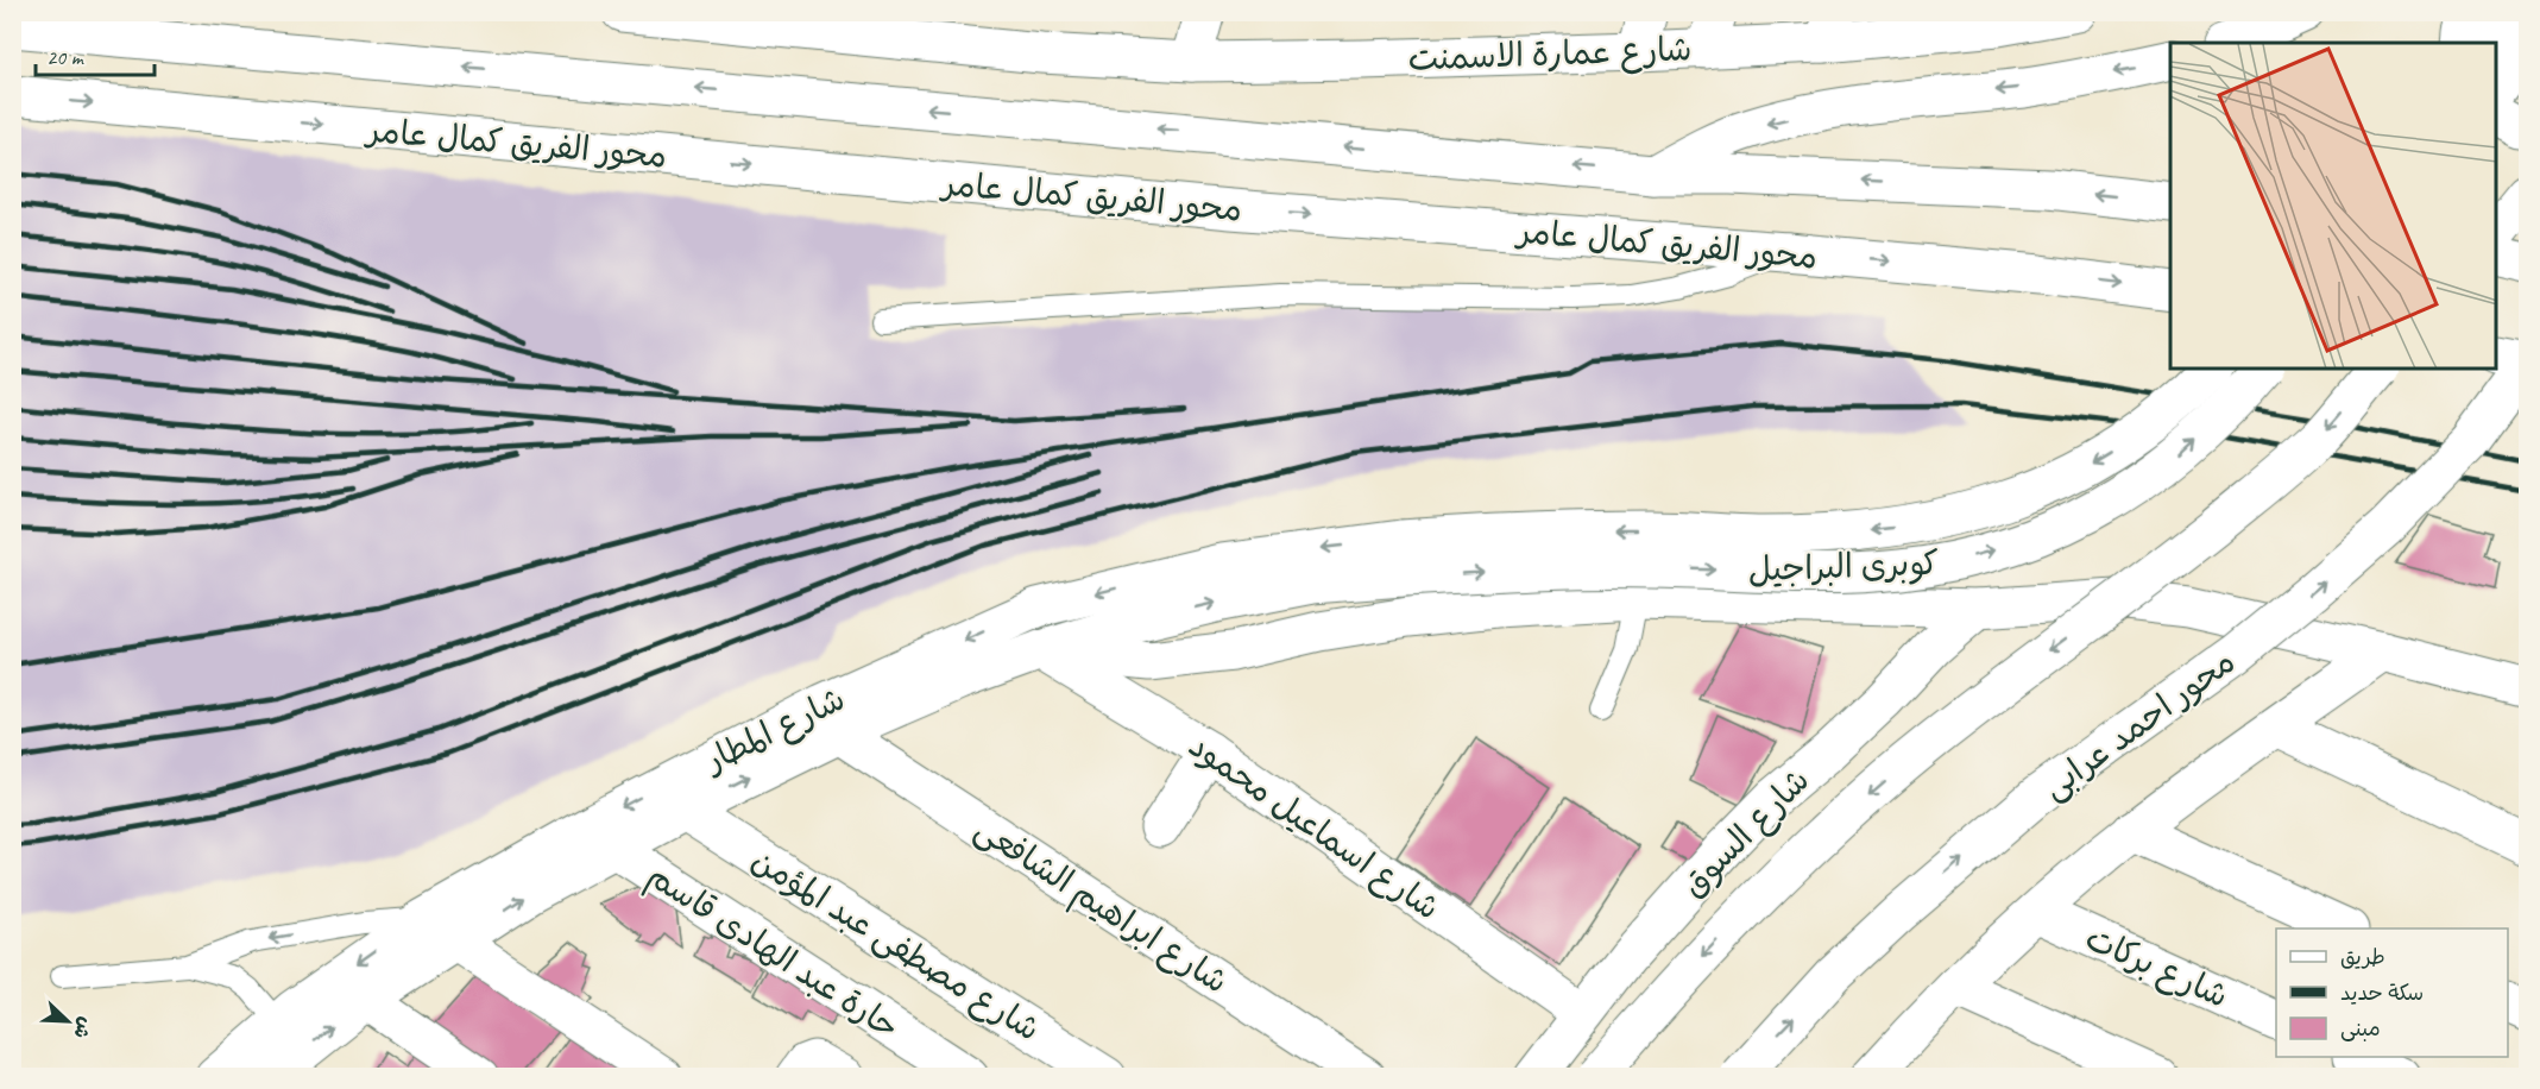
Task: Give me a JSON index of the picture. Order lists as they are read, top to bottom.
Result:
{
  "streets": {
    "main road": [
      "شارع عمارة الاسمنت",
      "محور الفريق كمال عامر",
      "كوبرى البراجيل",
      "محور احمد عرابى",
      "شارع المطار",
      "شارع اسماعيل محمود",
      "شارع السوق",
      "شارع ابراهيم الشافعى",
      "شارع مصطفى عبد المؤمن",
      "حارة عبد الهادى قاسم",
      "شارع بركات"
    ]
  },
  "crossings": [
    ["كوبرى البراجيل", "شارع المطار"],
    ["شارع المطار", "شارع اسماعيل محمود"],
    ["شارع المطار", "شارع ابراهيم الشافعى"],
    ["شارع المطار", "شارع مصطفى عبد المؤمن"],
    ["شارع المطار", "حارة عبد الهادى قاسم"],
    ["شارع اسماعيل محمود", "شارع السوق"]
  ],
  "legend": ["طريق", "سكة حديد", "مبنى"],
  "scale_bar": "20 m",
  "north": "bottom right"
}
